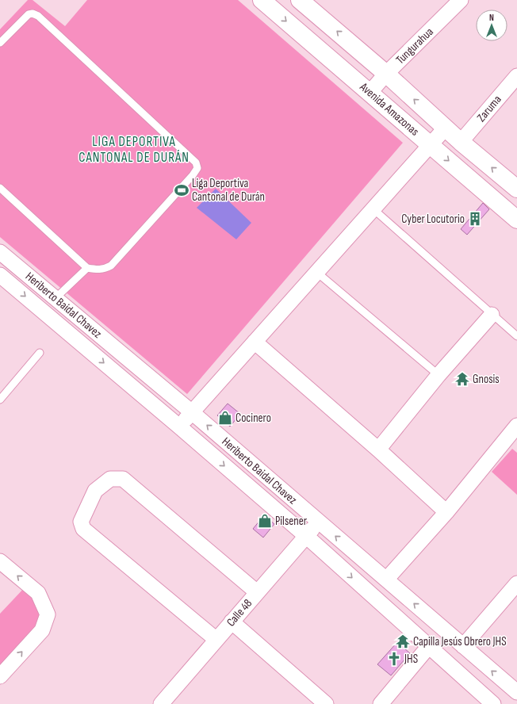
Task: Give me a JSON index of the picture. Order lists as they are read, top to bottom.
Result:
{
  "streets": {
    "street": [
      "Tungurahua",
      "Zaruma",
      "Avenida Amazonas",
      "Heriberto Baidal Chavez",
      "Calle 48"
    ]
  },
  "crossings": [
    ["Tungurahua", "Avenida Amazonas"],
    ["Zaruma", "Avenida Amazonas"],
    ["Heriberto Baidal Chavez", "Calle 48"]
  ],
  "districts": ["LIGA DEPORTIVA CANTONAL DE DURÁN"],
  "places": {
    "sports": ["Liga Deportiva Cantonal de Durán"],
    "building": ["Cyber Locutorio"],
    "temple": ["Gnosis", "Capilla Jesús Obrero JHS"],
    "shop": ["Cocinero", "Pilsener"],
    "church": ["JHS"]
  },
  "north": "top"
}
